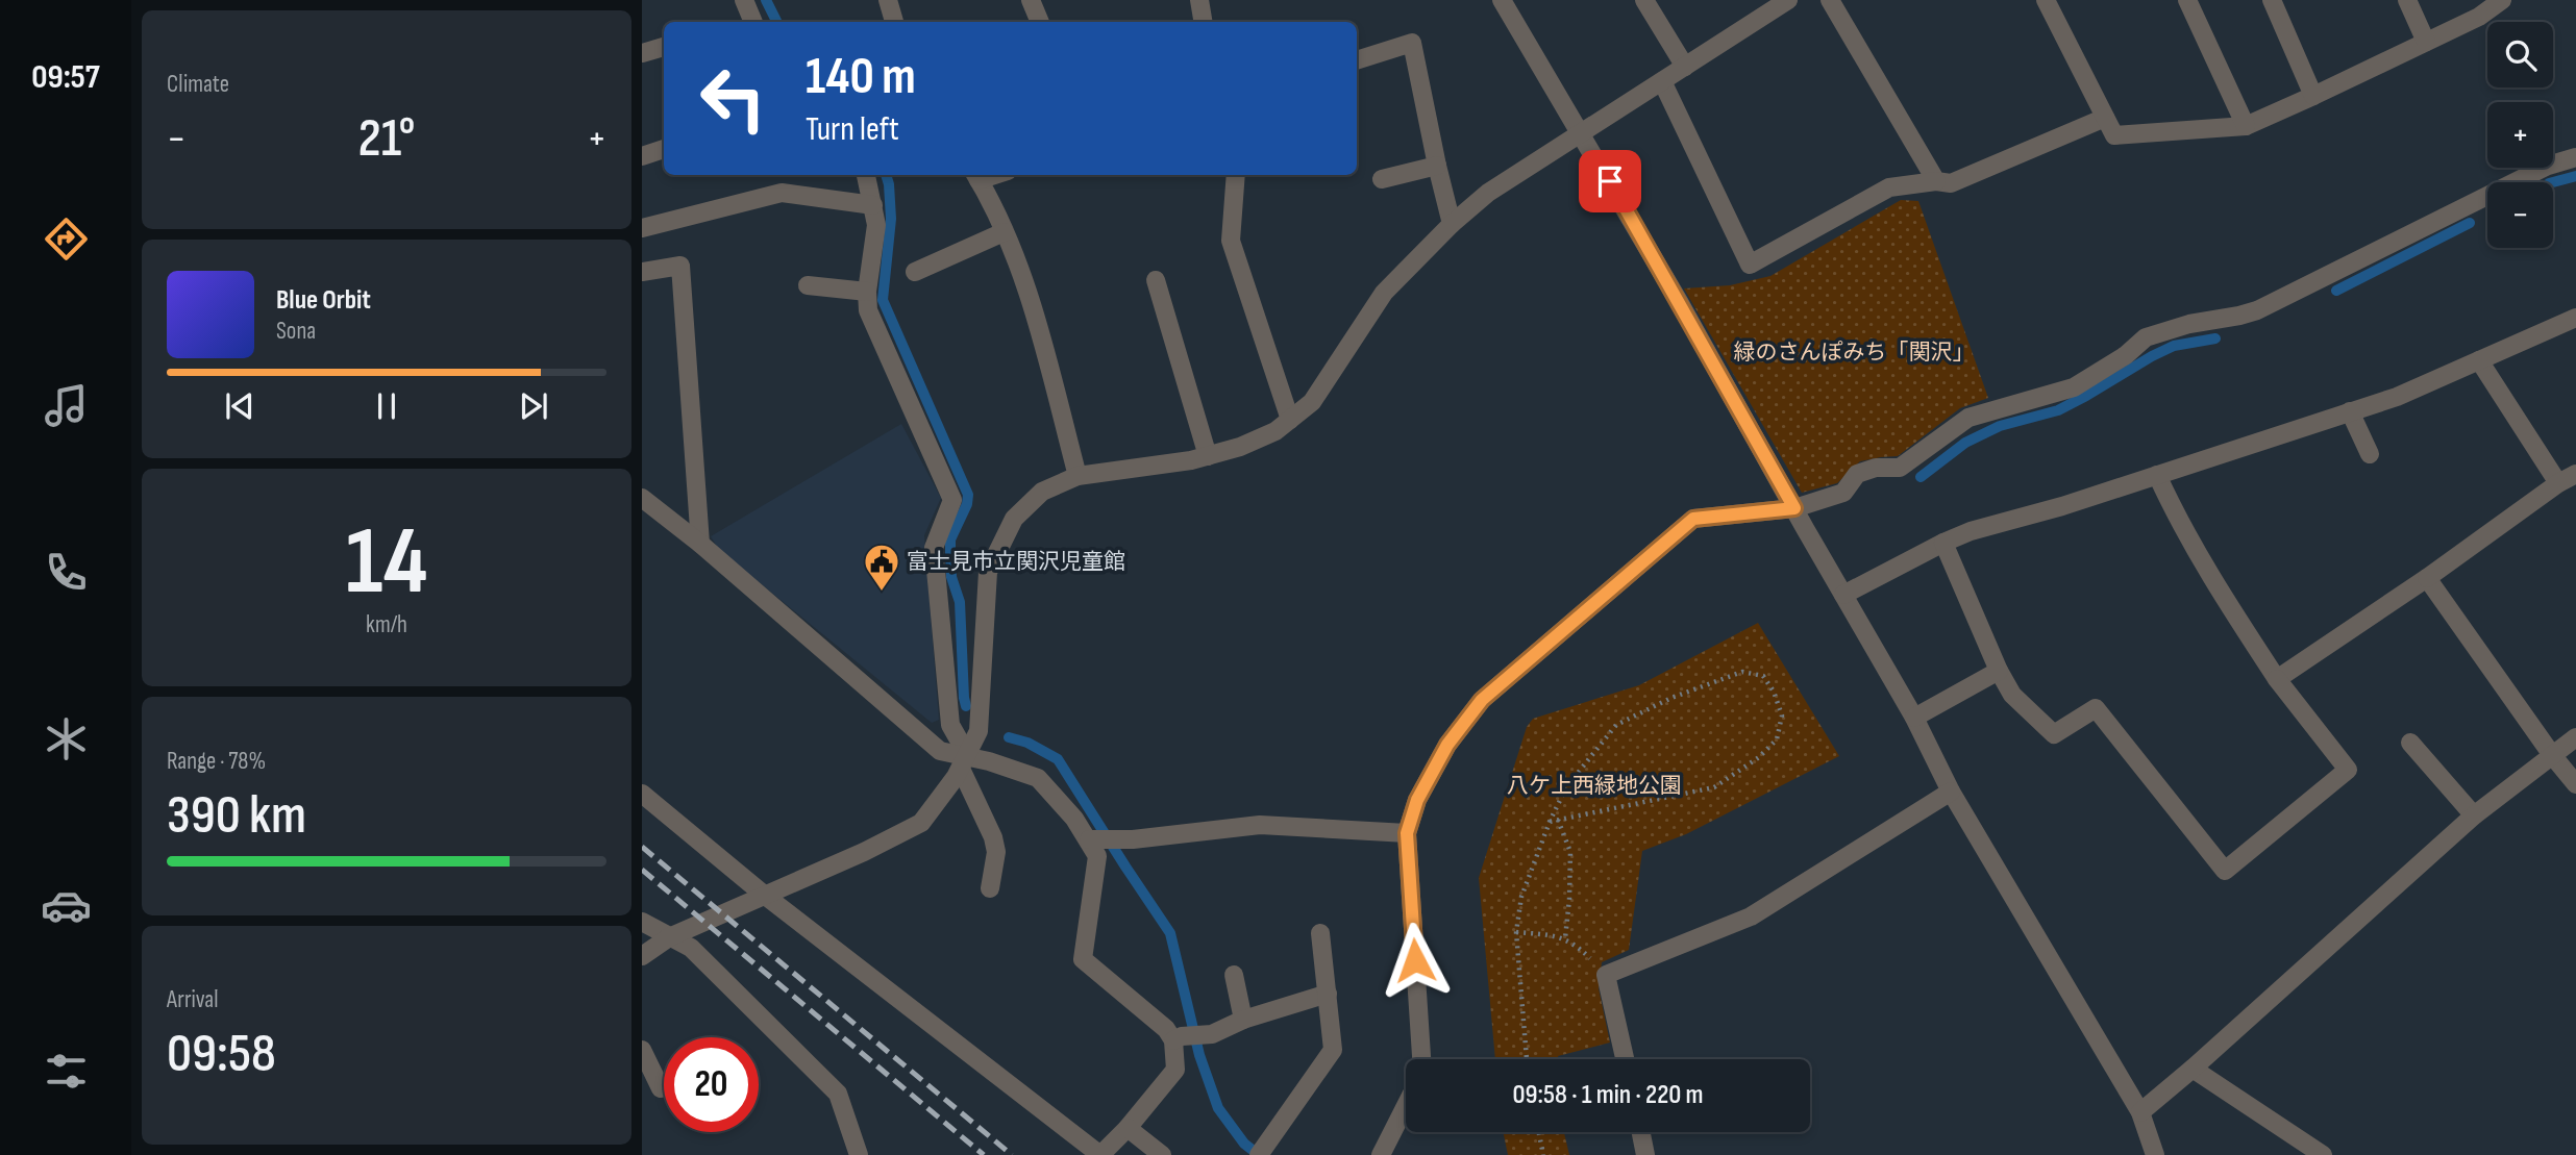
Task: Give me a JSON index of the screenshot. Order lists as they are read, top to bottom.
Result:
{
  "parks": ["緑のさんぽみち「関沢」", "八ケ上西緑地公園"],
  "places": {
    "public building": ["富士見市立関沢児童館"]
  },
  "page": {
    "tabs": "09:57",
    "tile": [
      "Climate",
      ["14", "km/h"],
      ["Range · 78%", "390 km"],
      ["Arrival", "09:58"]
    ],
    "map_buttons": ["+", "−"],
    "turn": ["140 m", "Turn left"],
    "heat": ["−", "21°", "+"],
    "song": ["Blue Orbit", "Sona"],
    "limit": "20",
    "trip": "09:58 · 1 min · 220 m"
  }
}
